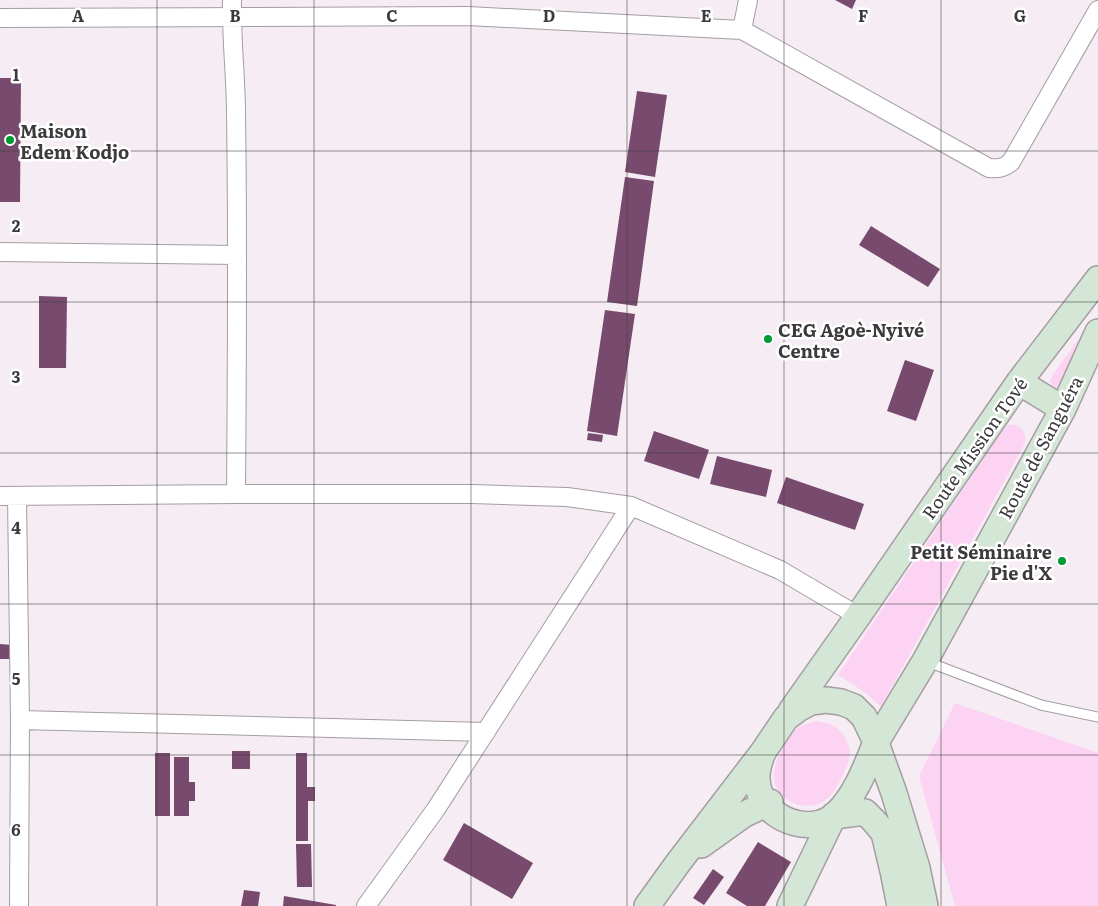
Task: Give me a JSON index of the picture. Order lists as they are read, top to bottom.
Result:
{
  "streets": {
    "street": ["Route de Sanguéra", "Route Mission Tové"]
  },
  "places": ["Maison Edem Kodjo", "CEG Agoè-Nyivé Centre", "Petit Séminaire Pie d'X"],
  "grid": {
    "columns": [
      "A",
      "B",
      "C",
      "D",
      "E",
      "F",
      "G"
    ],
    "rows": [
      "1",
      "2",
      "3",
      "4",
      "5",
      "6"
    ]
  }
}
